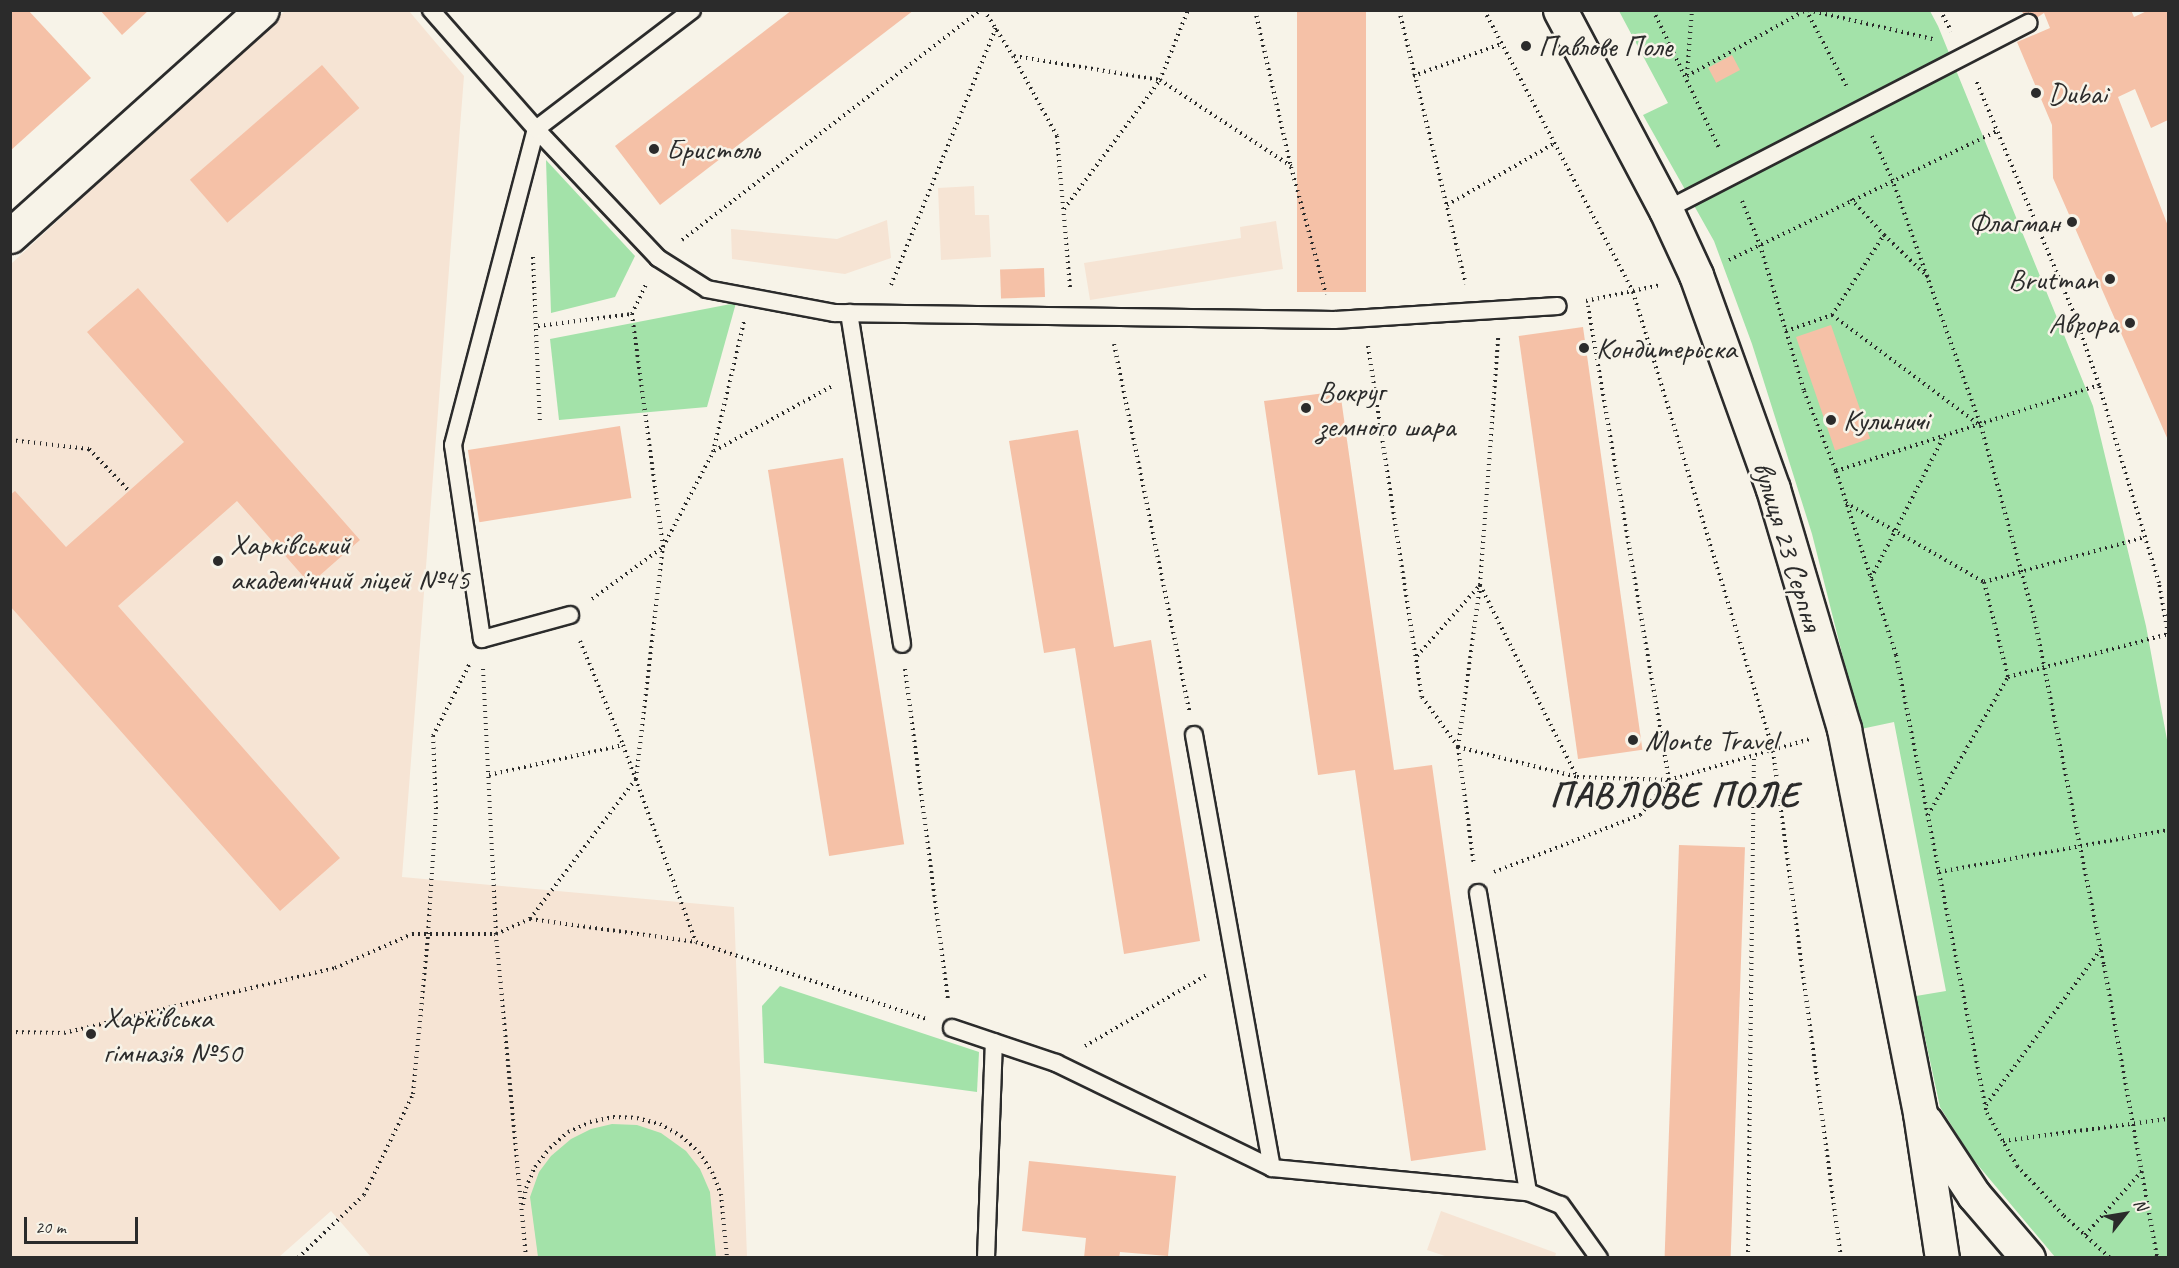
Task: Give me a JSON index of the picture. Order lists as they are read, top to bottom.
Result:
{
  "streets": {
    "street": ["вулиця 23 Серпня"]
  },
  "districts": ["ПАВЛОВЕ ПОЛЕ"],
  "places": [
    "Павлове Поле",
    "Dubai",
    "Бристоль",
    "Флагман",
    "Brutman",
    "Аврора",
    "Кондитерьска",
    "Вокруг земного шара",
    "Кулиничі",
    "Харківський академічний ліцей №45",
    "Monte Travel",
    "Харківська гімназія №50"
  ],
  "scale_bar": "20 m",
  "north": "top right"
}
